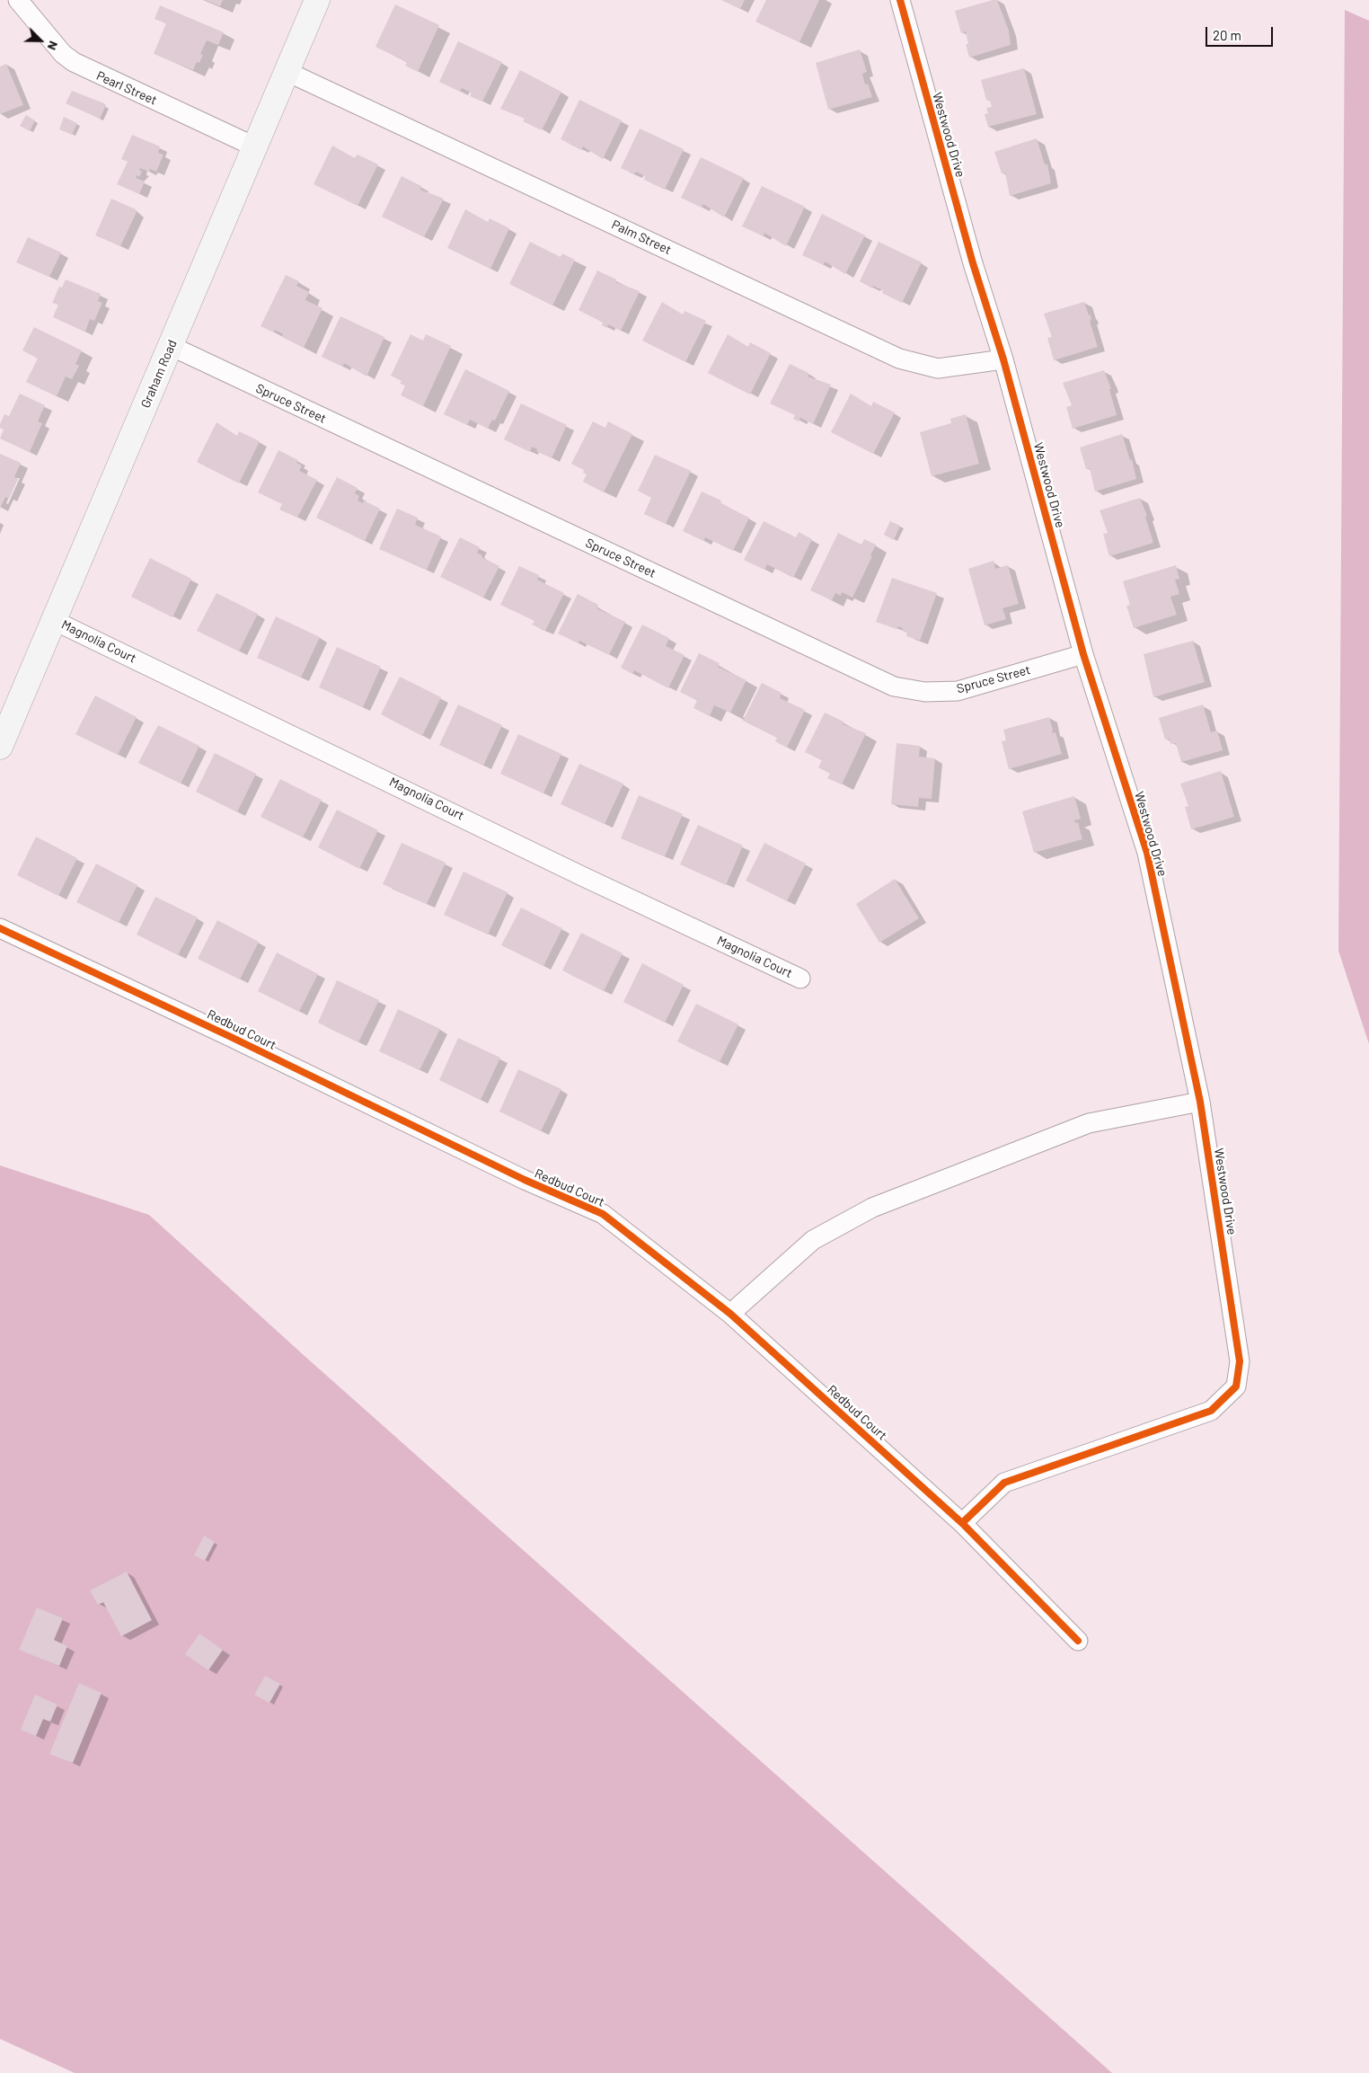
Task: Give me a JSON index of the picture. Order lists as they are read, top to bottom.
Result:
{
  "streets": {
    "main road": ["Graham Road"],
    "street": [
      "Pearl Street",
      "Westwood Drive",
      "Palm Street",
      "Spruce Street",
      "Magnolia Court",
      "Redbud Court"
    ]
  },
  "crossings": [
    ["Pearl Street", "Graham Road"],
    ["Westwood Drive", "Palm Street"],
    ["Westwood Drive", "Spruce Street"],
    ["Westwood Drive", "Redbud Court"],
    ["Palm Street", "Graham Road"],
    ["Graham Road", "Spruce Street"],
    ["Graham Road", "Magnolia Court"]
  ],
  "scale_bar": "20 m",
  "north": "bottom right"
}
